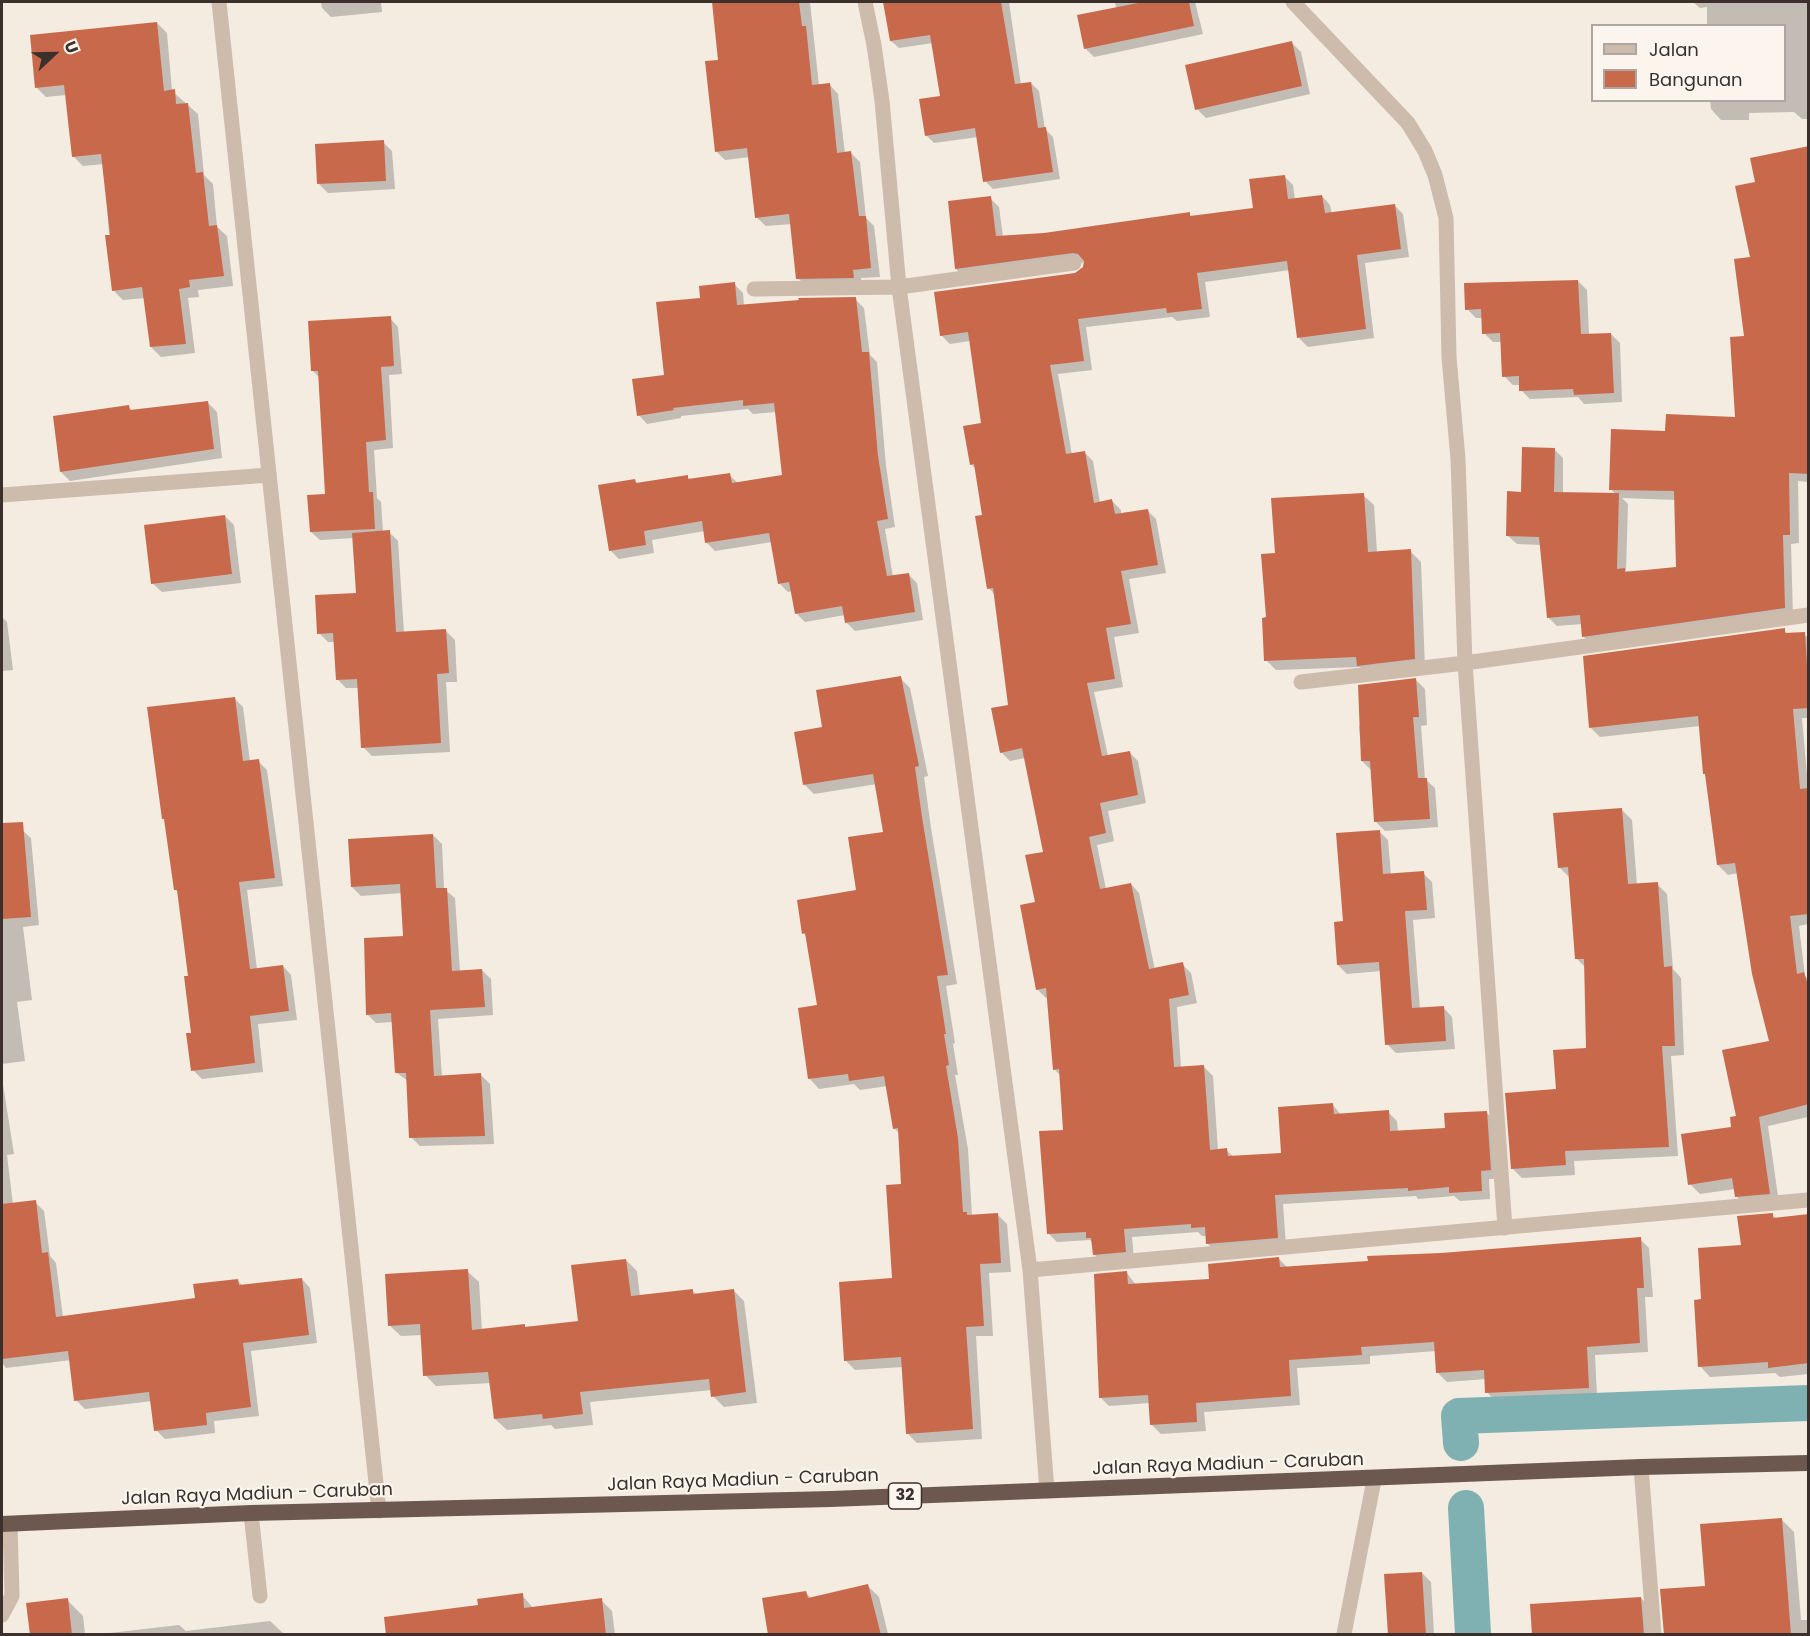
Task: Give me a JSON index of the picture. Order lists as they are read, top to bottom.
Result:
{
  "streets": {
    "highway": ["Jalan Raya Madiun - Caruban", "32"]
  },
  "legend": ["Jalan", "Bangunan"],
  "north": "right"
}
